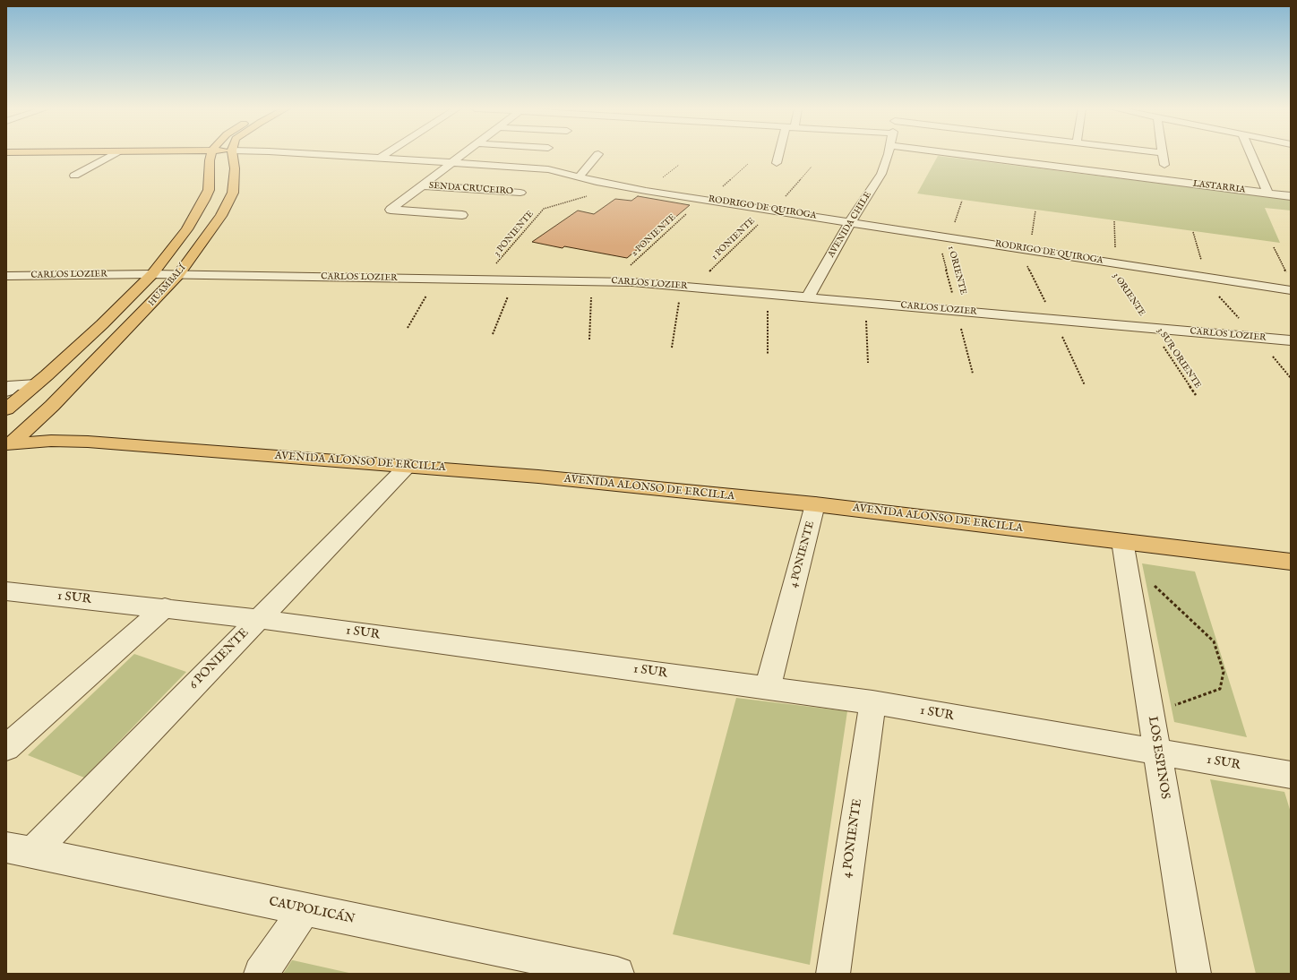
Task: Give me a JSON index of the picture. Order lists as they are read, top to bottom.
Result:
{
  "streets": {
    "main road": ["HUAMBALÍ", "AVENIDA ALONSO DE ERCILLA"],
    "street": [
      "LASTARRIA",
      "SENDA CRUCEIRO",
      "RODRIGO DE QUIROGA",
      "AVENIDA CHILE",
      "CARLOS LOZIER",
      "4 PONIENTE",
      "1 SUR",
      "6 PONIENTE",
      "LOS ESPINOS",
      "CAUPOLICÁN"
    ],
    "path": [
      "3 PONIENTE",
      "2 PONIENTE",
      "1 PONIENTE",
      "1 ORIENTE",
      "3 ORIENTE",
      "3 SUR ORIENTE"
    ]
  },
  "crossings": [
    ["RODRIGO DE QUIROGA", "AVENIDA CHILE"],
    ["RODRIGO DE QUIROGA", "3 PONIENTE"],
    ["RODRIGO DE QUIROGA", "2 PONIENTE"],
    ["RODRIGO DE QUIROGA", "1 PONIENTE"],
    ["RODRIGO DE QUIROGA", "1 ORIENTE"],
    ["RODRIGO DE QUIROGA", "3 ORIENTE"],
    ["AVENIDA CHILE", "CARLOS LOZIER"],
    ["3 PONIENTE", "CARLOS LOZIER"],
    ["2 PONIENTE", "CARLOS LOZIER"],
    ["1 PONIENTE", "CARLOS LOZIER"],
    ["1 ORIENTE", "CARLOS LOZIER"],
    ["CARLOS LOZIER", "HUAMBALÍ"],
    ["CARLOS LOZIER", "3 ORIENTE"],
    ["CARLOS LOZIER", "3 SUR ORIENTE"],
    ["HUAMBALÍ", "AVENIDA ALONSO DE ERCILLA"],
    ["3 ORIENTE", "3 SUR ORIENTE"],
    ["AVENIDA ALONSO DE ERCILLA", "4 PONIENTE"],
    ["AVENIDA ALONSO DE ERCILLA", "6 PONIENTE"],
    ["AVENIDA ALONSO DE ERCILLA", "LOS ESPINOS"],
    ["4 PONIENTE", "1 SUR"],
    ["1 SUR", "6 PONIENTE"],
    ["1 SUR", "LOS ESPINOS"],
    ["6 PONIENTE", "CAUPOLICÁN"]
  ]
}
